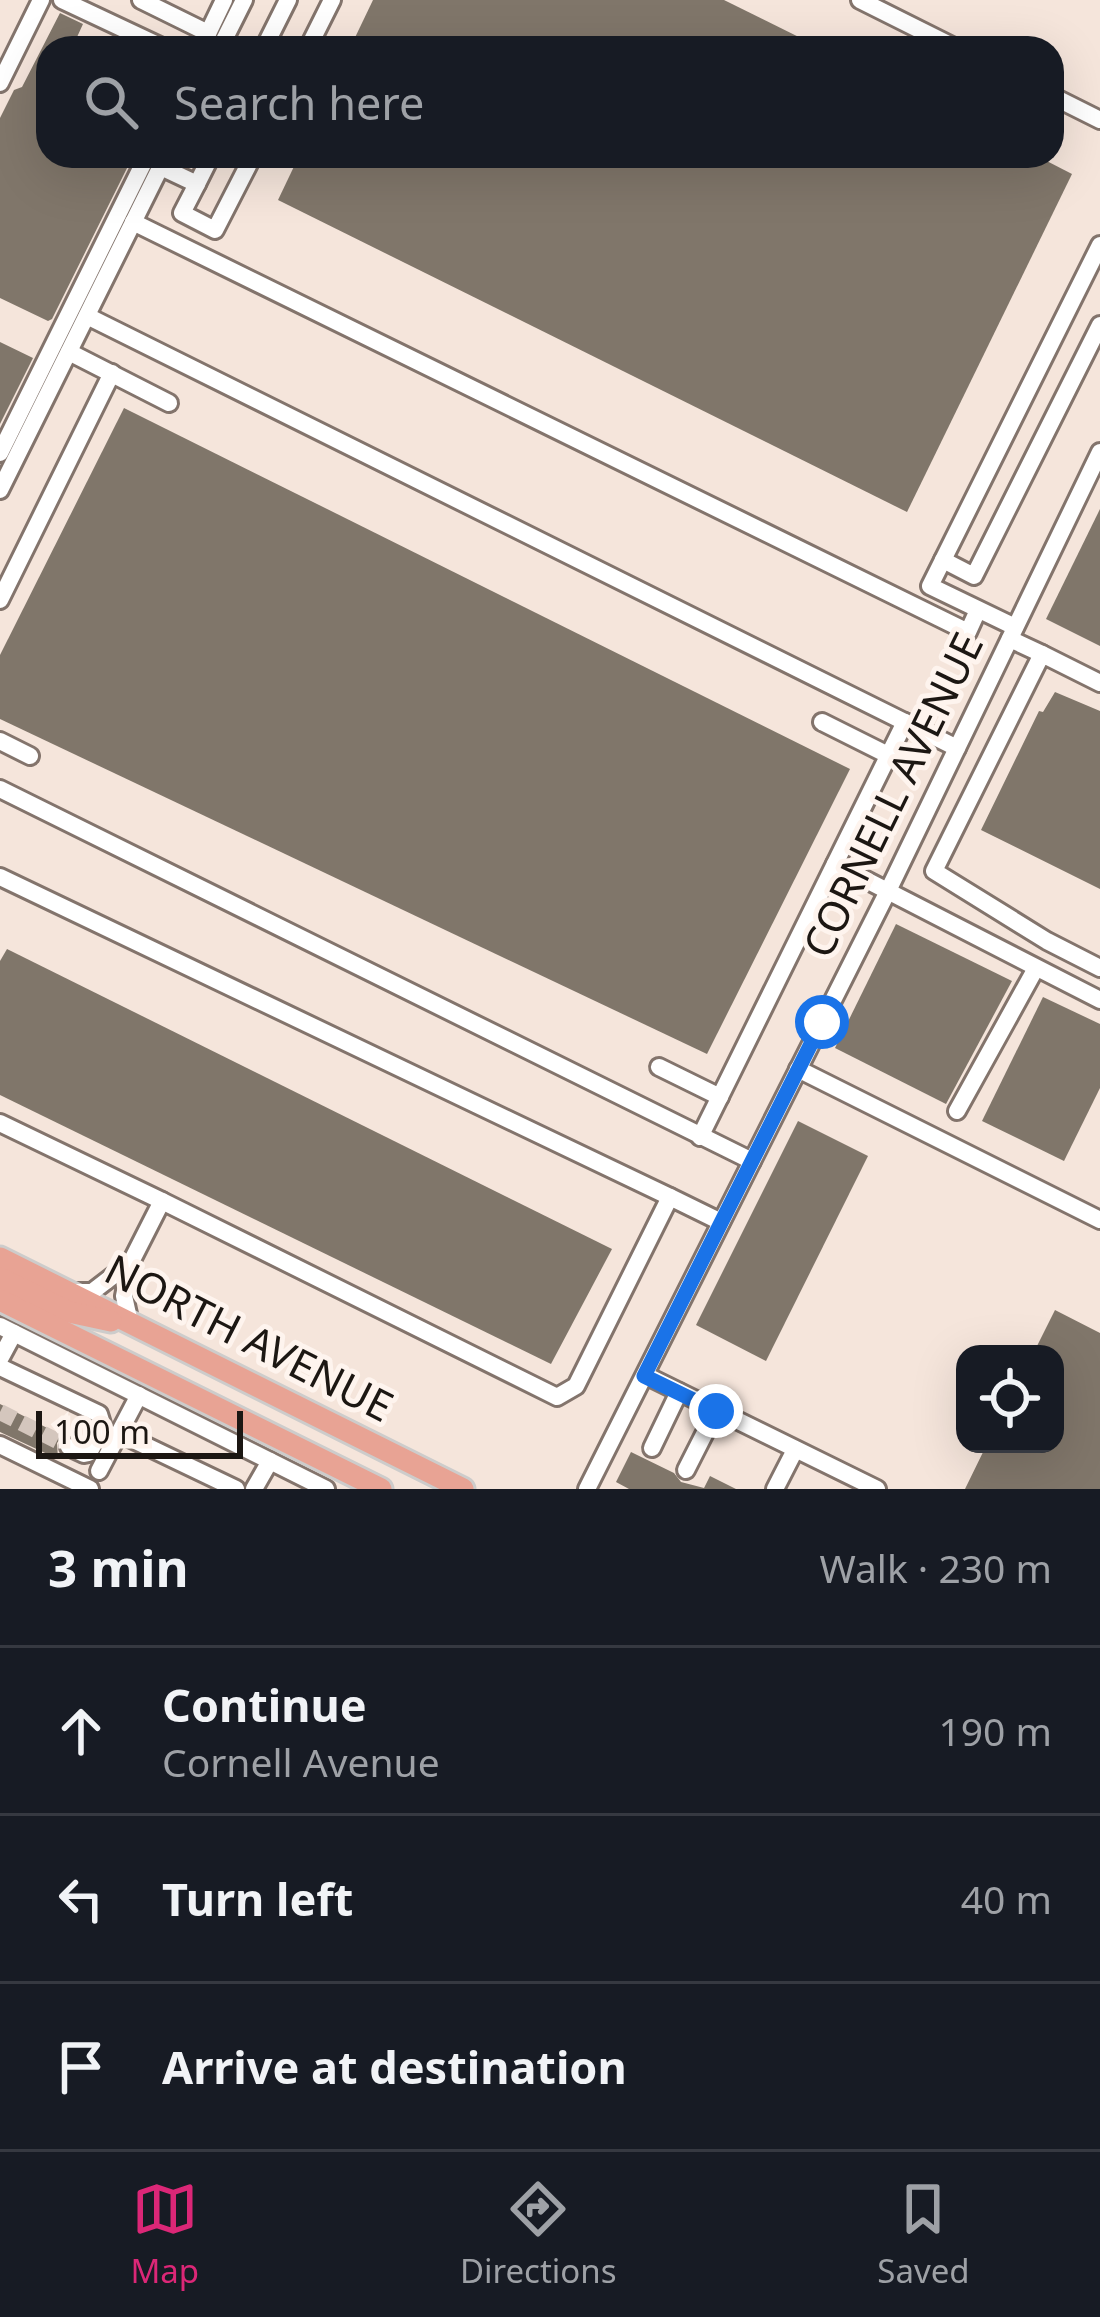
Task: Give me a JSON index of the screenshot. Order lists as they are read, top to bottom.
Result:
{
  "streets": {
    "main road": ["NORTH AVENUE"],
    "street": ["CORNELL AVENUE"]
  },
  "scale_bar": "100 m",
  "page": {
    "search": "Search here",
    "scale": "100 m",
    "heading": ["3 min", "Walk · 230 m"],
    "list": [
      ["Continue", "Cornell Avenue", "190 m"],
      ["Turn left", "40 m"],
      "Arrive at destination"
    ],
    "nav": ["Map", "Directions", "Saved"]
  }
}
